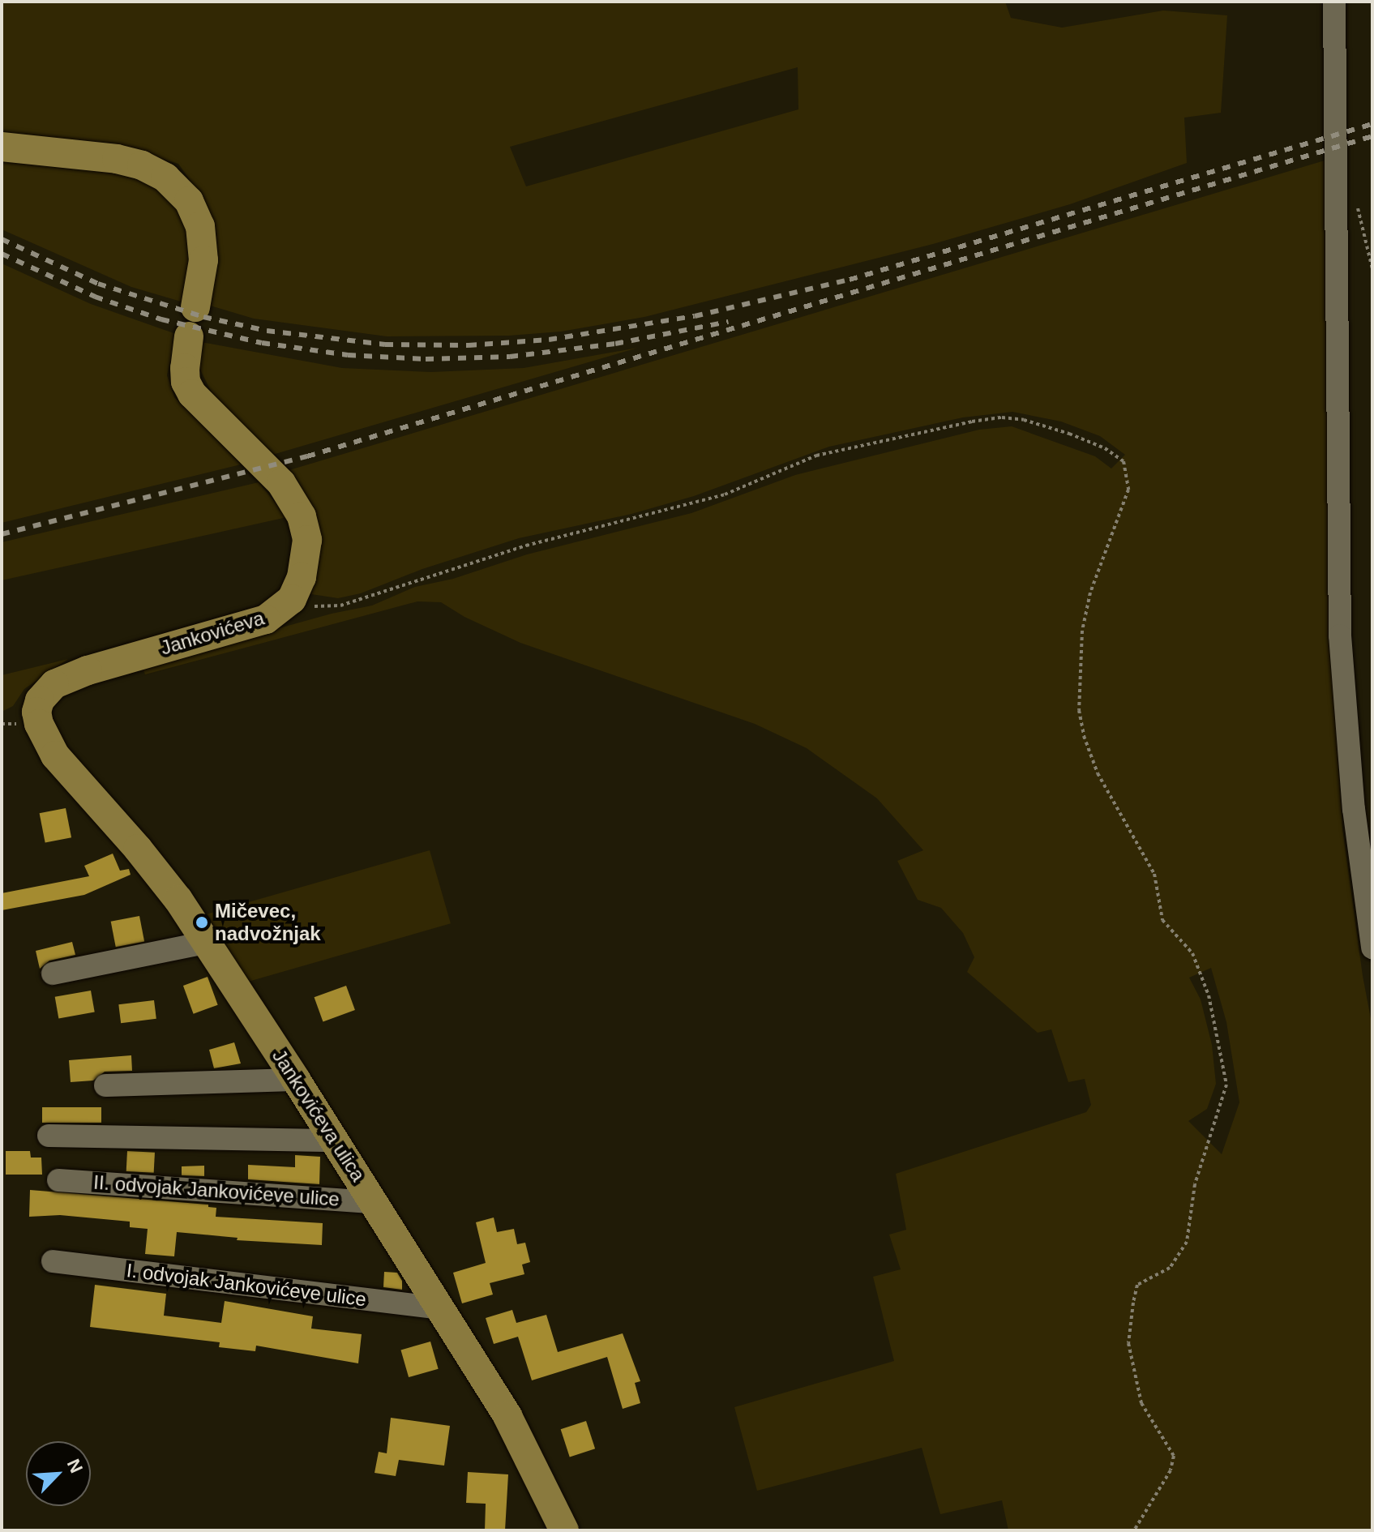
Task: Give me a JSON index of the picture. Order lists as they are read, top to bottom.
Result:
{
  "streets": {
    "main road": ["Jankovićeva", "Jankovićeva ulica"],
    "street": ["II. odvojak Jankovićeve ulice", "I. odvojak Jankovićeve ulice"]
  },
  "crossings": [
    ["Jankovićeva", "Jankovićeva ulica"],
    ["Jankovićeva ulica", "II. odvojak Jankovićeve ulice"],
    ["Jankovićeva ulica", "I. odvojak Jankovićeve ulice"]
  ],
  "places": ["Mičevec, nadvožnjak"],
  "north": "top right"
}
